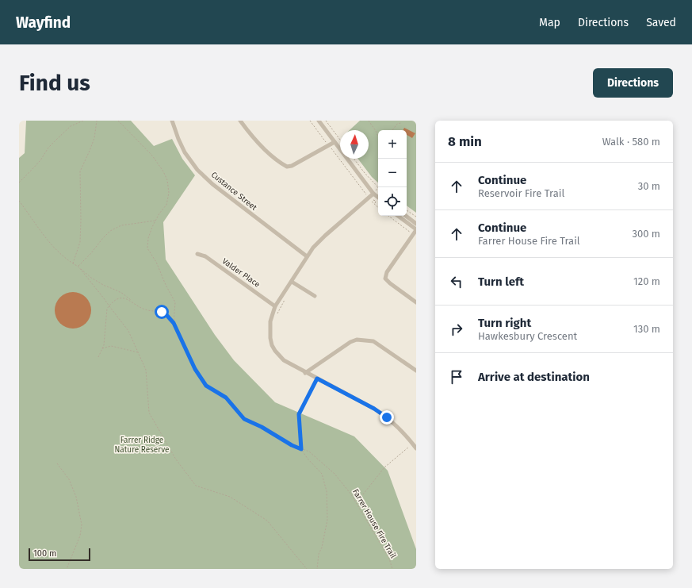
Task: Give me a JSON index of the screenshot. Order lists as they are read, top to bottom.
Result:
{
  "streets": {
    "street": ["Custance Street", "Valder Place"],
    "path": ["Farrer House Fire Trail"]
  },
  "parks": ["Farrer Ridge Nature Reserve"],
  "scale_bar": "100 m",
  "north": "top",
  "page": {
    "header": "Wayfind",
    "nav": ["Map", "Directions", "Saved"],
    "buttons": "Directions",
    "title": "Find us",
    "heading": ["8 min", "Walk · 580 m"],
    "map_buttons": ["+", "−"],
    "list": [
      ["Continue", "Reservoir Fire Trail", "30 m"],
      ["Continue", "Farrer House Fire Trail", "300 m"],
      ["Turn left", "120 m"],
      ["Turn right", "Hawkesbury Crescent", "130 m"],
      "Arrive at destination"
    ],
    "scale": "100 m"
  }
}
